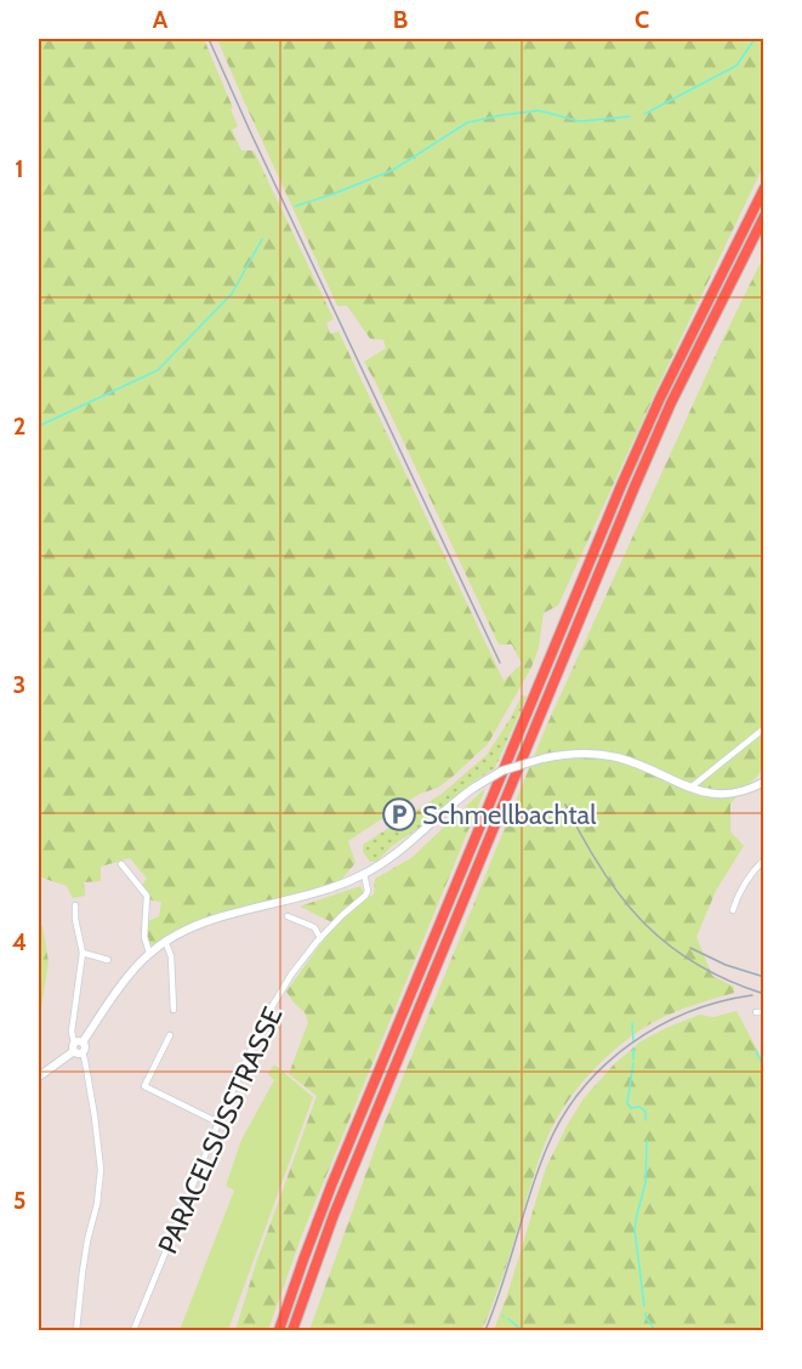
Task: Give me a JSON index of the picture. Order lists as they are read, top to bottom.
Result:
{
  "streets": {
    "street": ["PARACELSUSSTRASSE"]
  },
  "places": {
    "parking": ["Schmellbachtal"]
  },
  "grid": {
    "columns": ["A", "B", "C"],
    "rows": [
      "1",
      "2",
      "3",
      "4",
      "5"
    ]
  }
}
